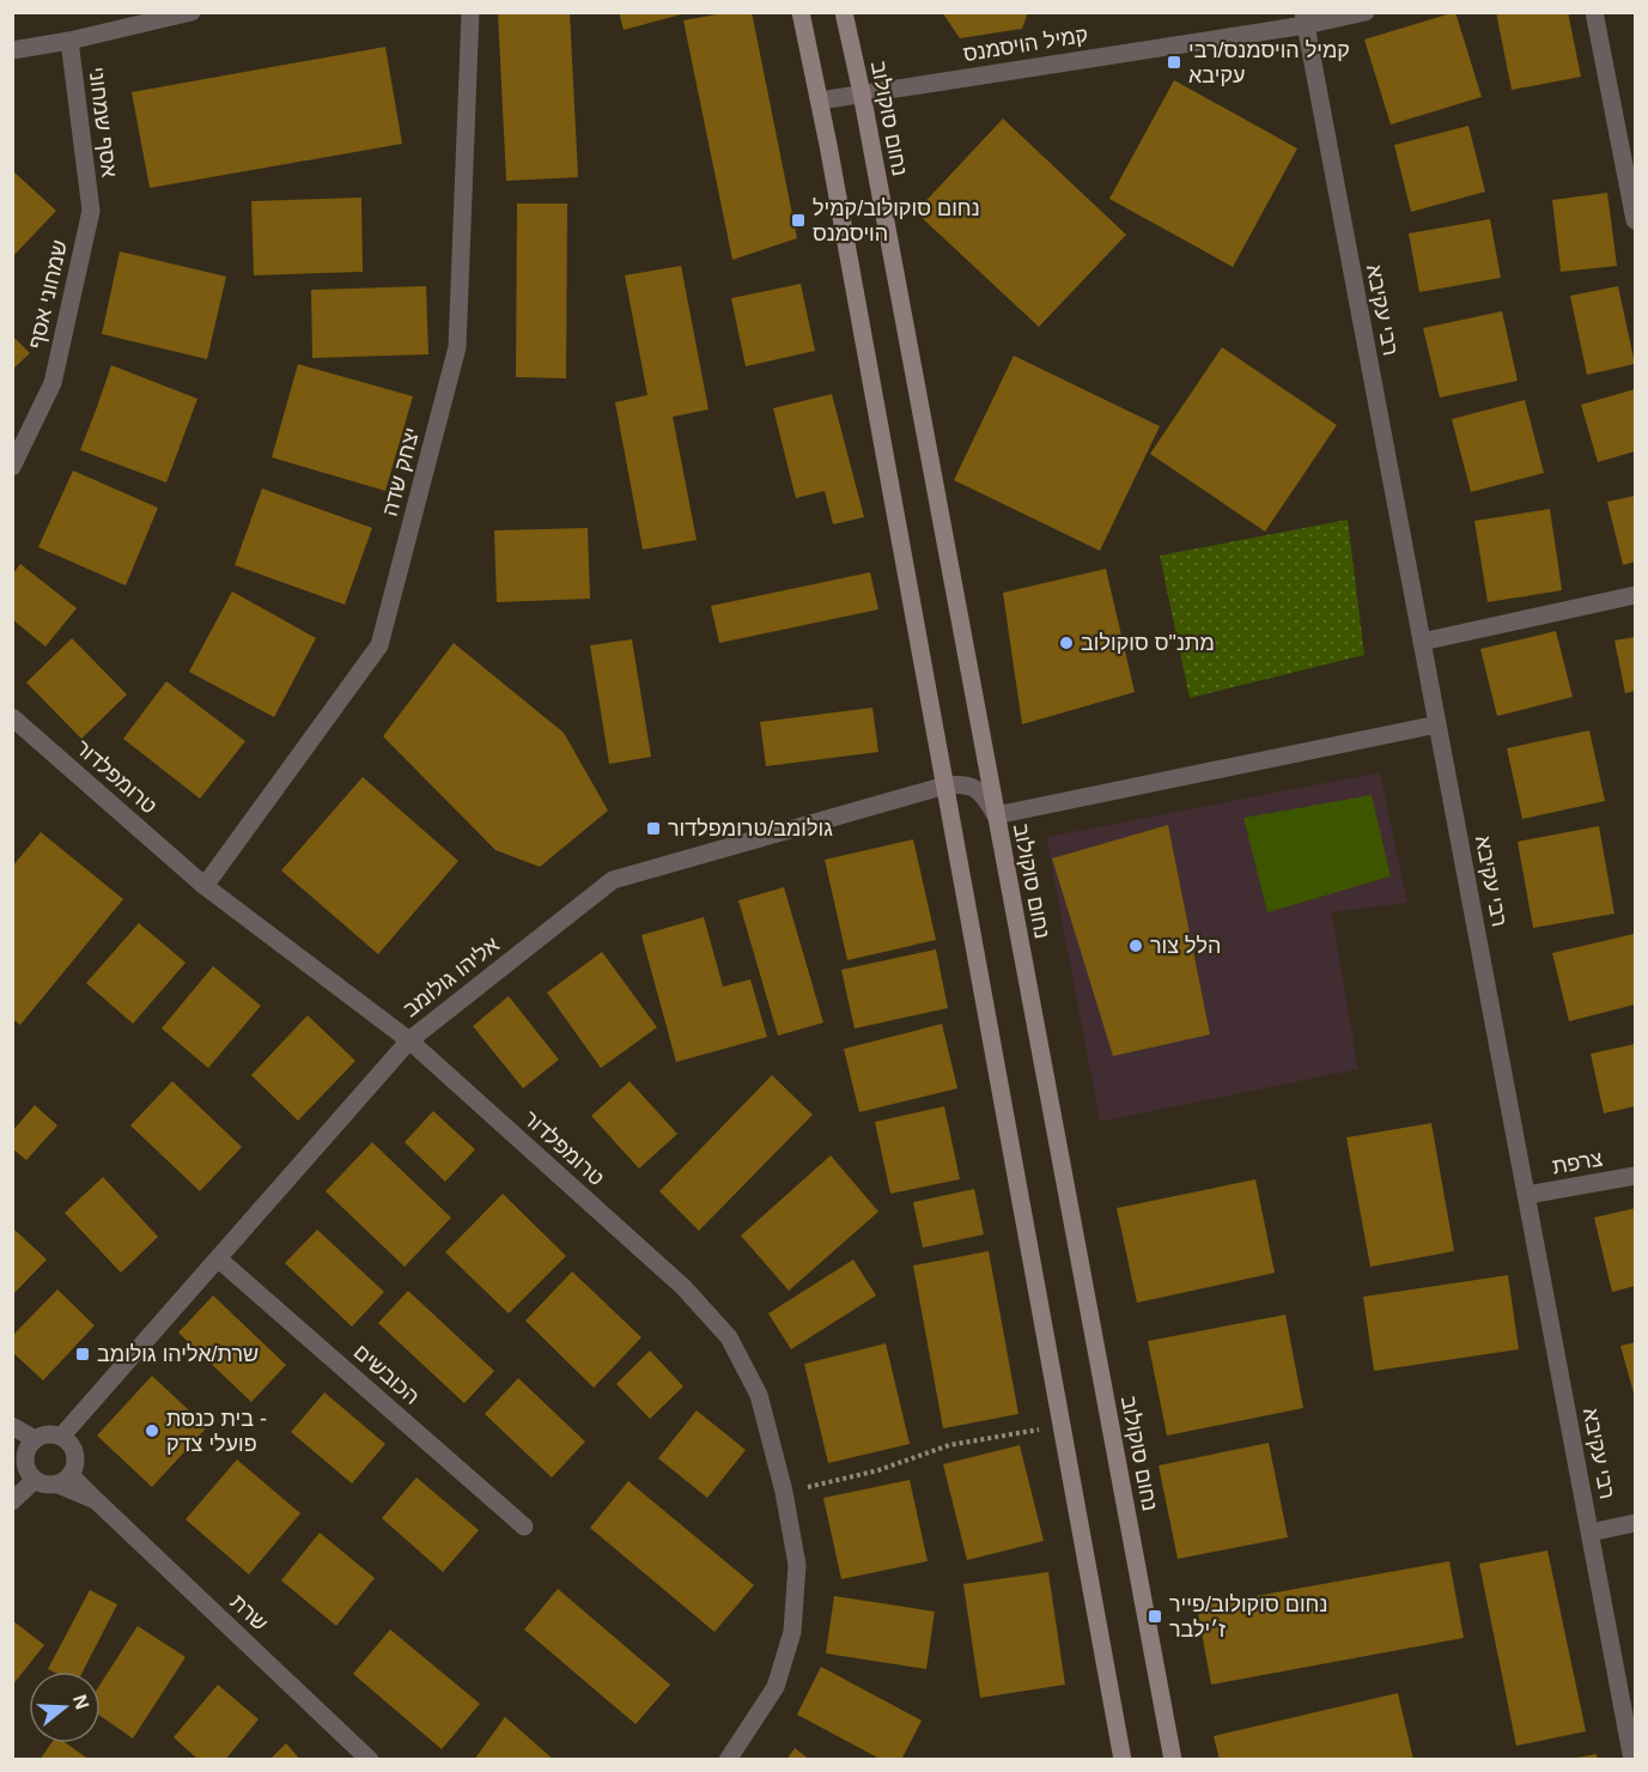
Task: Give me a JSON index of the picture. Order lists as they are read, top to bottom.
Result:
{
  "streets": {
    "main road": ["נחום סוקולוב"],
    "street": [
      "קמיל הויסמנס",
      "אסף שמחוני",
      "שמחוני אסף",
      "רבי עקיבא",
      "יצחק שדה",
      "טרומפלדור",
      "אליהו גולומב",
      "צרפת",
      "הכובשים",
      "שרת"
    ]
  },
  "crossings": [
    ["קמיל הויסמנס", "נחום סוקולוב"],
    ["קמיל הויסמנס", "רבי עקיבא"],
    ["נחום סוקולוב", "אליהו גולומב"],
    ["אסף שמחוני", "שמחוני אסף"],
    ["רבי עקיבא", "צרפת"],
    ["יצחק שדה", "טרומפלדור"],
    ["טרומפלדור", "אליהו גולומב"],
    ["אליהו גולומב", "הכובשים"],
    ["אליהו גולומב", "שרת"]
  ],
  "places": {
    "transit": [
      "קמיל הויסמנס/רבי עקיבא",
      "נחום סוקולוב/קמיל הויסמנס",
      "גולומב/טרומפלדור",
      "שרת/אליהו גולומב",
      "נחום סוקולוב/פייר ז׳ילבר"
    ],
    "other": ["מתנ\"ס סוקולוב", "הלל צור", "בית כנסת - פועלי צדק"]
  },
  "north": "right"
}
